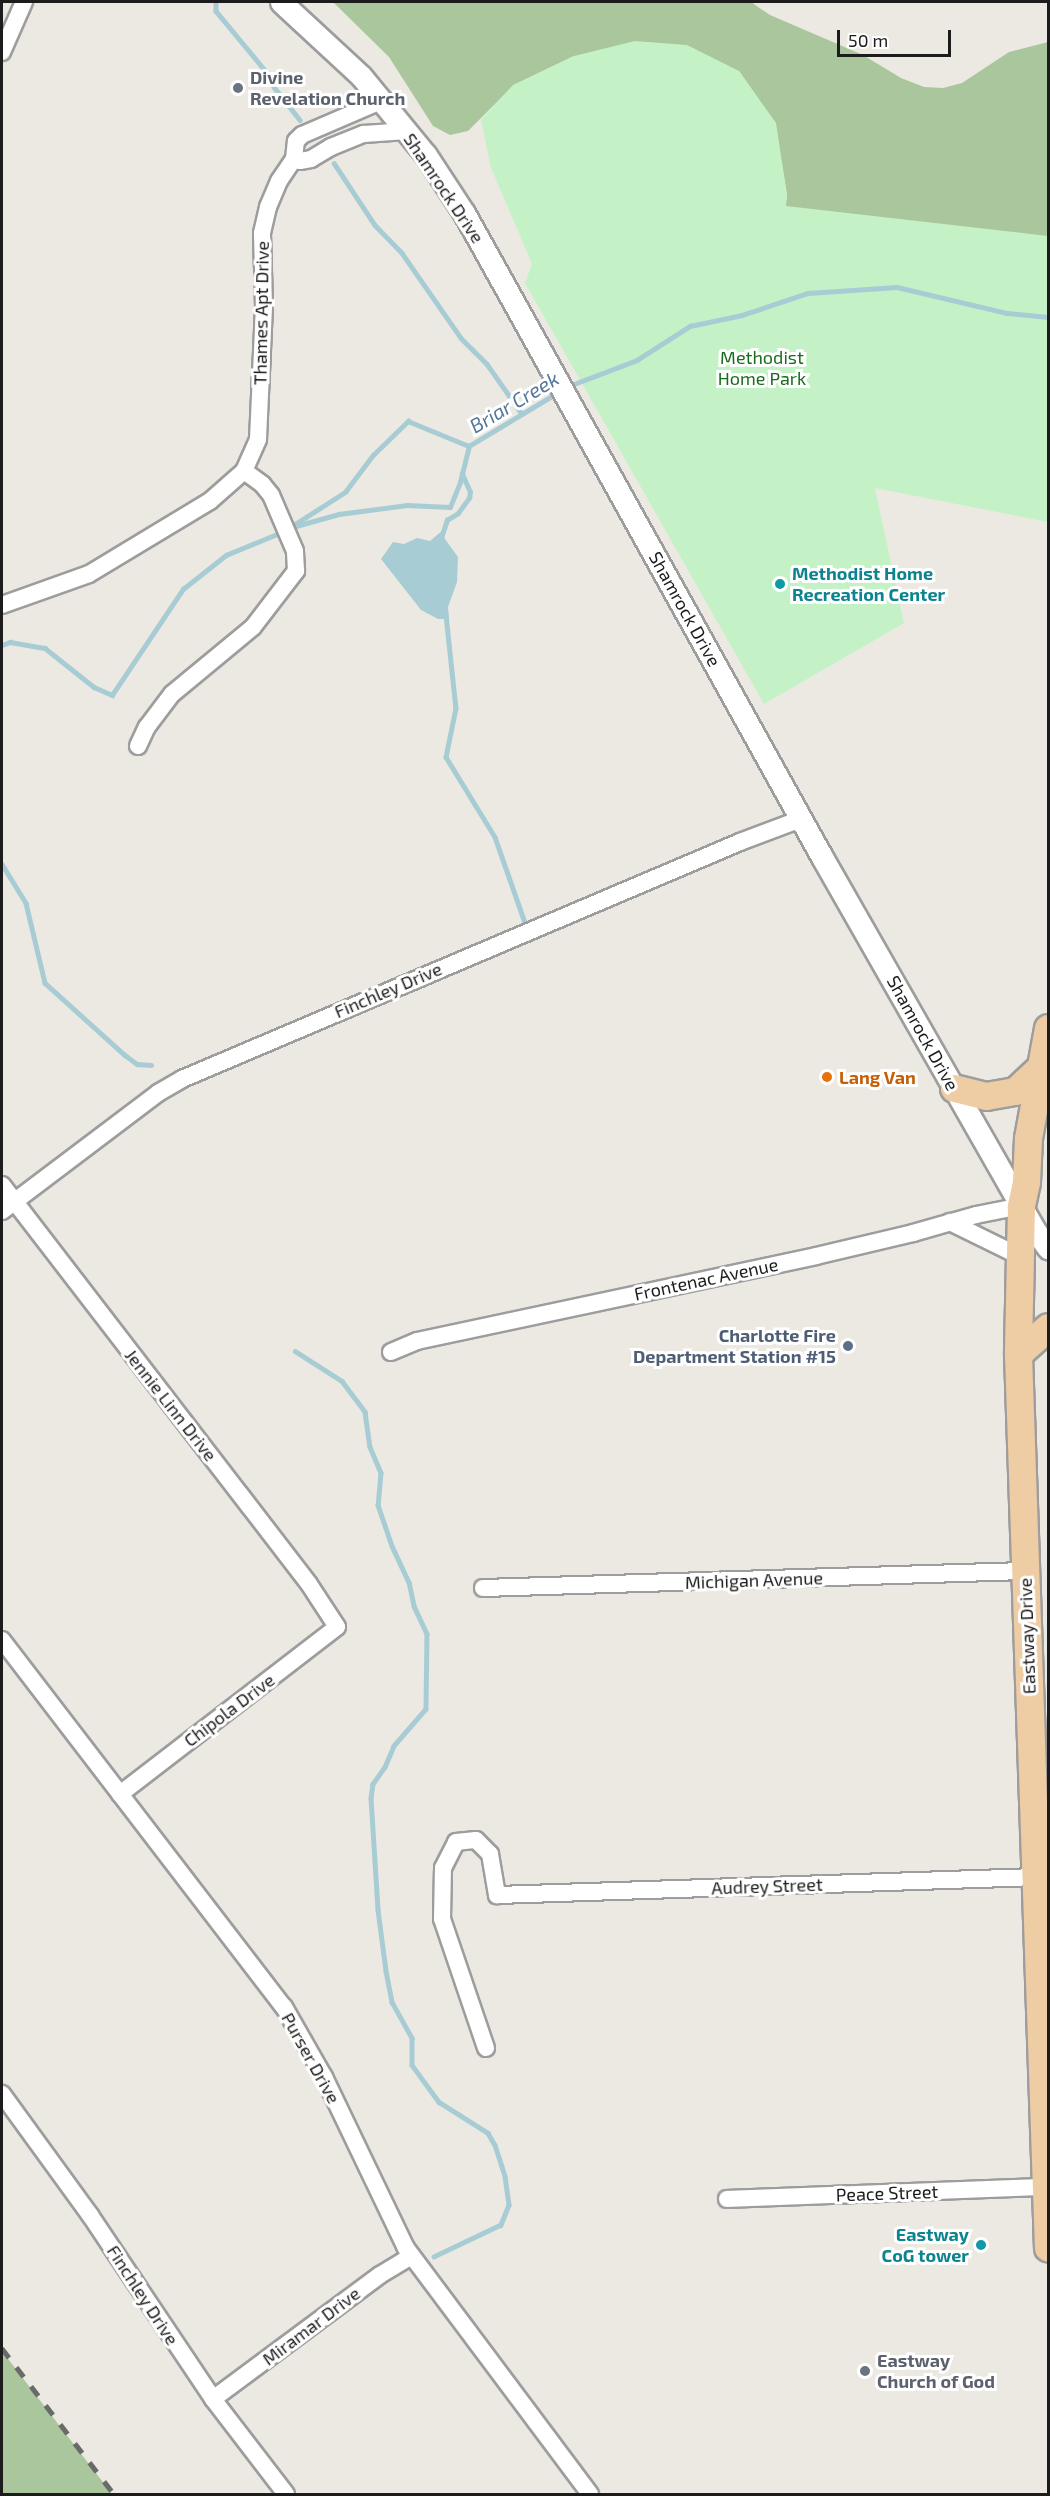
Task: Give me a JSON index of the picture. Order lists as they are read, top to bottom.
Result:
{
  "streets": {
    "main road": ["Eastway Drive"],
    "street": [
      "Shamrock Drive",
      "Thames Apt Drive",
      "Finchley Drive",
      "Frontenac Avenue",
      "Jennie Linn Drive",
      "Michigan Avenue",
      "Chipola Drive",
      "Audrey Street",
      "Purser Drive",
      "Peace Street",
      "Miramar Drive"
    ]
  },
  "crossings": [
    ["Shamrock Drive", "Thames Apt Drive"],
    ["Shamrock Drive", "Finchley Drive"],
    ["Shamrock Drive", "Frontenac Avenue"],
    ["Shamrock Drive", "Eastway Drive"],
    ["Finchley Drive", "Jennie Linn Drive"],
    ["Finchley Drive", "Miramar Drive"],
    ["Frontenac Avenue", "Eastway Drive"],
    ["Jennie Linn Drive", "Chipola Drive"],
    ["Michigan Avenue", "Eastway Drive"],
    ["Eastway Drive", "Audrey Street"],
    ["Eastway Drive", "Peace Street"],
    ["Chipola Drive", "Purser Drive"],
    ["Purser Drive", "Miramar Drive"]
  ],
  "water": ["Briar Creek"],
  "parks": ["Methodist Home Park"],
  "places": [
    "Divine Revelation Church",
    "Methodist Home Recreation Center",
    "Lang Van",
    "Charlotte Fire Department Station #15",
    "Eastway CoG tower",
    "Eastway Church of God"
  ],
  "scale_bar": "50 m"
}
